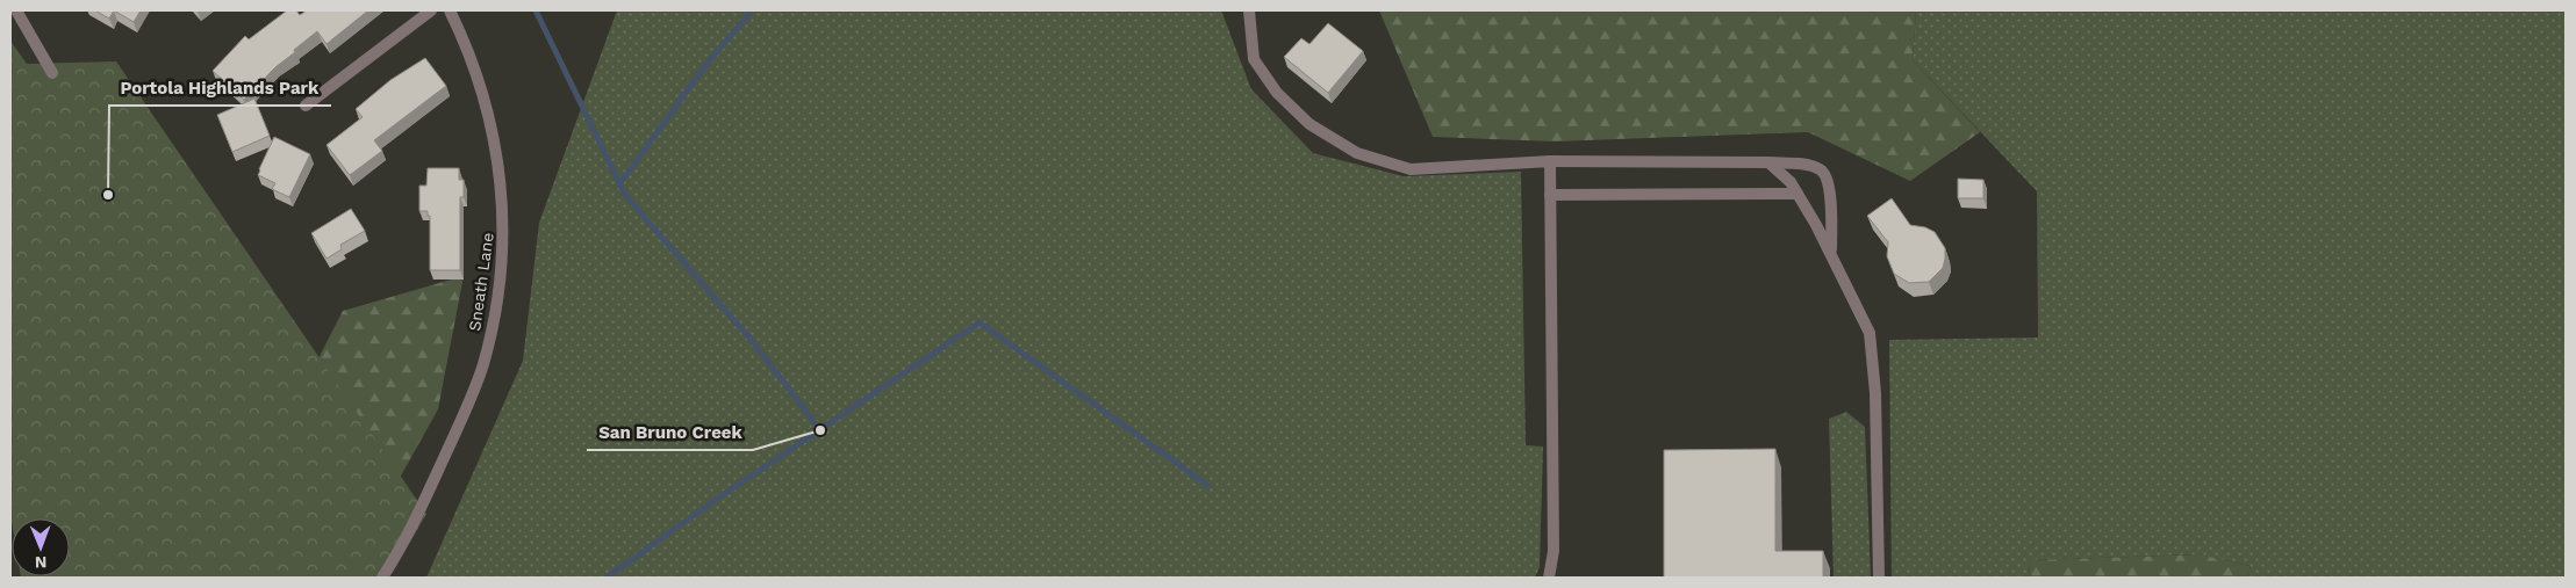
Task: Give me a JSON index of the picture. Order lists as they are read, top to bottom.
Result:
{
  "streets": {
    "street": ["Sneath Lane"]
  },
  "places": ["Portola Highlands Park", "San Bruno Creek"],
  "north": "bottom"
}
